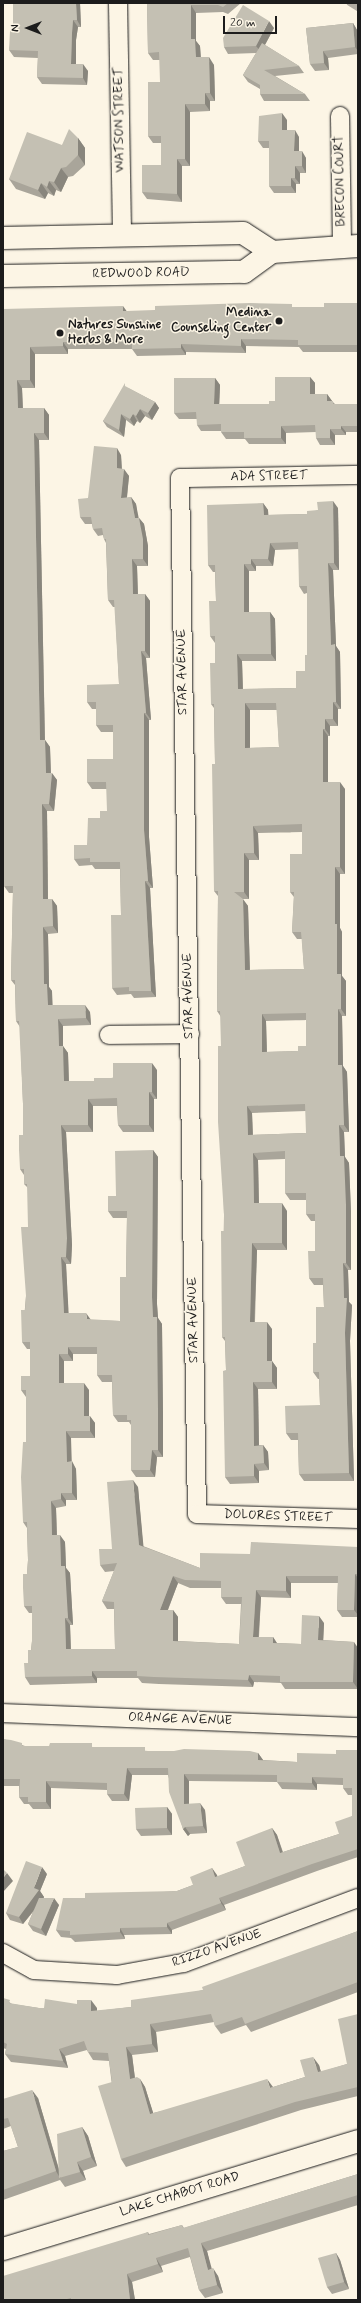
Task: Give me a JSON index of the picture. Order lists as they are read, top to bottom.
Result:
{
  "streets": {
    "main road": ["REDWOOD ROAD", "LAKE CHABOT ROAD"],
    "street": [
      "WATSON STREET",
      "BRECON COURT",
      "ADA STREET",
      "STAR AVENUE",
      "DOLORES STREET",
      "ORANGE AVENUE",
      "RIZZO AVENUE"
    ]
  },
  "crossings": [
    ["ADA STREET", "STAR AVENUE"],
    ["STAR AVENUE", "DOLORES STREET"]
  ],
  "places": ["Medina Counseling Center", "Natures Sunshine Herbs & More"],
  "scale_bar": "20 m",
  "north": "left"
}
